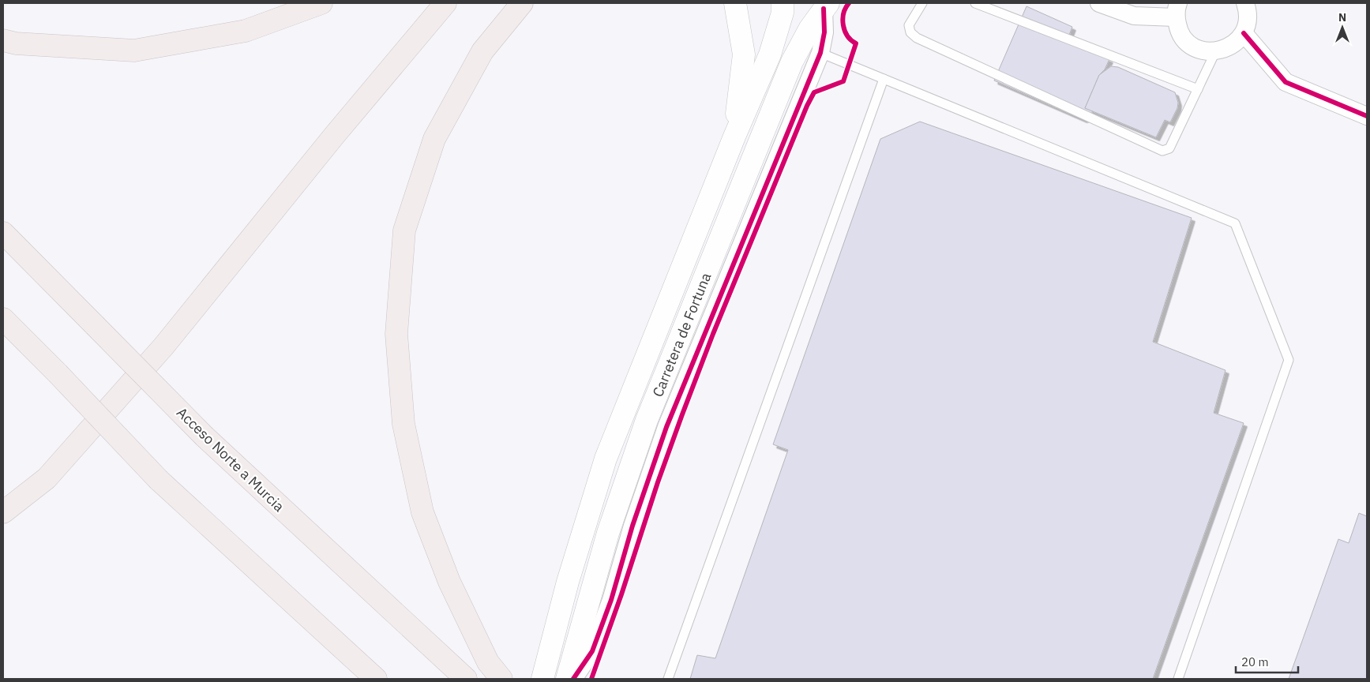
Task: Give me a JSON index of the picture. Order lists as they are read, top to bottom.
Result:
{
  "streets": {
    "highway": ["Acceso Norte a Murcia"],
    "main road": ["Carretera de Fortuna"]
  },
  "scale_bar": "20 m",
  "north": "top"
}
